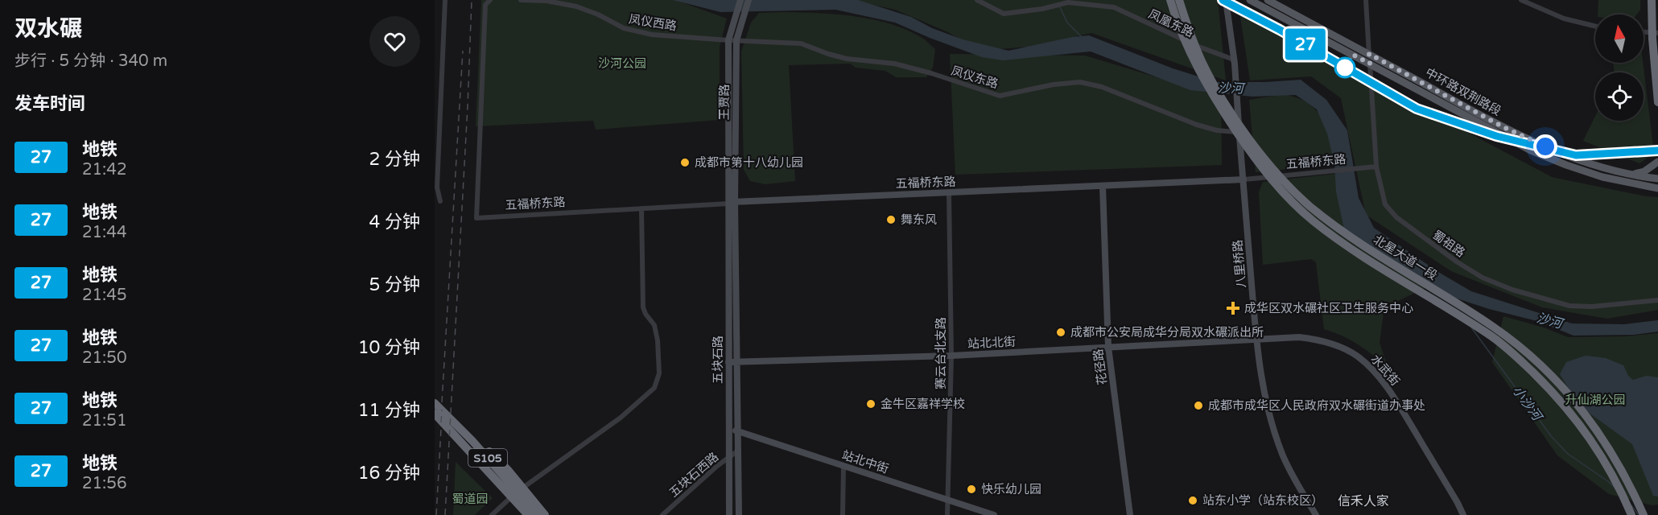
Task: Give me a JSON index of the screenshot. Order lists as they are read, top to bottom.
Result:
{
  "streets": {
    "highway": ["北星大道一段", "S105"],
    "main road": ["中环路双荆路段"],
    "street": [
      "凤仪西路",
      "凤凰东路",
      "凤仪东路",
      "王贾路",
      "五福桥东路",
      "蜀祖路",
      "八里桥路",
      "站北北街",
      "赛云台北支路",
      "五块石路",
      "花径路",
      "水武街",
      "站北中街",
      "五块石西路"
    ]
  },
  "crossings": [
    ["凤仪西路", "凤仪东路"],
    ["凤仪西路", "王贾路"],
    ["凤凰东路", "八里桥路"],
    ["凤仪东路", "王贾路"],
    ["凤仪东路", "八里桥路"],
    ["中环路双荆路段", "蜀祖路"],
    ["王贾路", "五福桥东路"],
    ["王贾路", "五块石路"],
    ["五福桥东路", "蜀祖路"],
    ["五福桥东路", "八里桥路"],
    ["五福桥东路", "赛云台北支路"],
    ["五福桥东路", "五块石路"],
    ["五福桥东路", "花径路"],
    ["八里桥路", "站北北街"],
    ["八里桥路", "水武街"],
    ["站北北街", "赛云台北支路"],
    ["站北北街", "五块石路"],
    ["站北北街", "花径路"],
    ["站北北街", "水武街"],
    ["赛云台北支路", "站北中街"],
    ["五块石路", "站北中街"],
    ["五块石路", "五块石西路"]
  ],
  "districts": ["信禾人家"],
  "water": ["沙河", "小沙河"],
  "parks": ["沙河公园", "升仙湖公园", "蜀道园"],
  "places": {
    "other": [
      "成都市第十八幼儿园",
      "舞东风",
      "成都市公安局成华分局双水碾派出所",
      "金牛区嘉祥学校",
      "成都市成华区人民政府双水碾街道办事处",
      "快乐幼儿园",
      "站东小学（站东校区）"
    ],
    "health": ["成华区双水碾社区卫生服务中心"]
  },
  "lines": ["metro line 27"],
  "north": "top",
  "page": {
    "heading": [
      ["双水碾", "步行 · 5 分钟 · 340 m"],
      "发车时间"
    ],
    "on_map": "27",
    "list": [
      {
        "mark": "27",
        "name": "地铁",
        "note": "21:42",
        "value": "2 分钟"
      },
      {
        "mark": "27",
        "name": "地铁",
        "note": "21:44",
        "value": "4 分钟"
      },
      {
        "mark": "27",
        "name": "地铁",
        "note": "21:45",
        "value": "5 分钟"
      },
      {
        "mark": "27",
        "name": "地铁",
        "note": "21:50",
        "value": "10 分钟"
      },
      {
        "mark": "27",
        "name": "地铁",
        "note": "21:51",
        "value": "11 分钟"
      },
      {
        "mark": "27",
        "name": "地铁",
        "note": "21:56",
        "value": "16 分钟"
      }
    ]
  }
}
